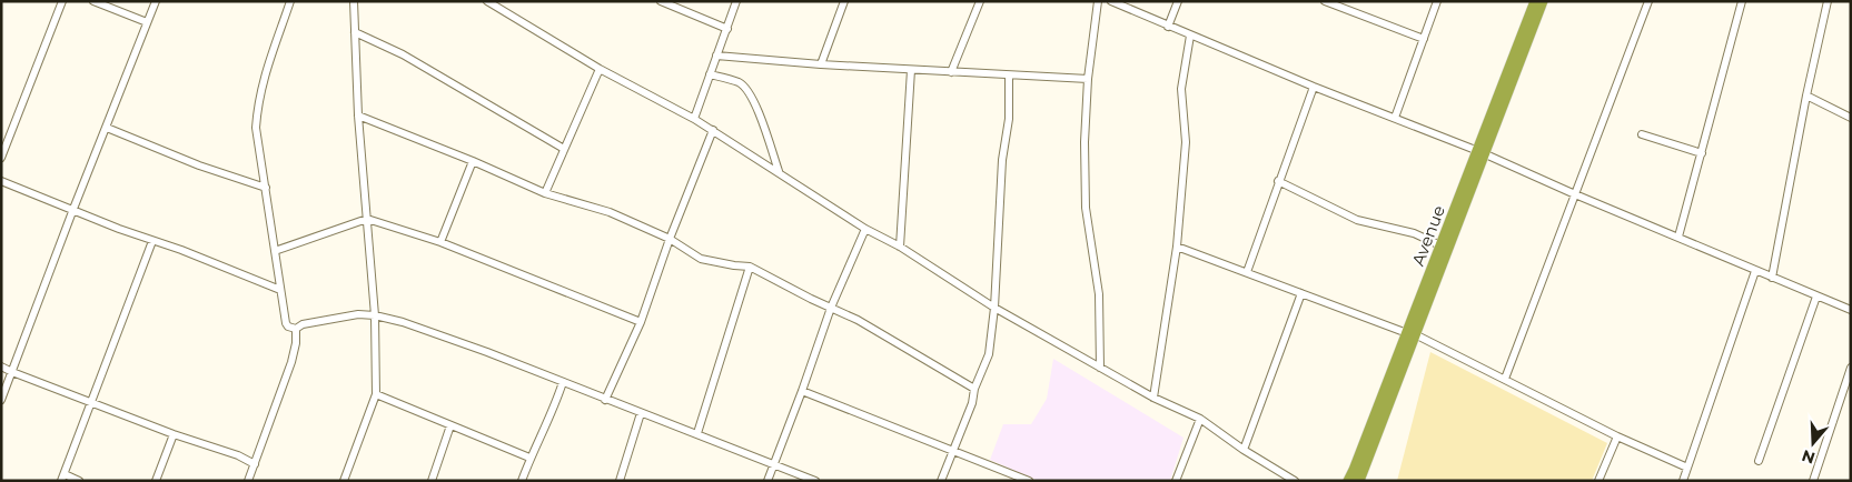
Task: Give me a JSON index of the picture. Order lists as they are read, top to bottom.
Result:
{
  "streets": {
    "highway": ["Avenue"]
  },
  "north": "bottom"
}
